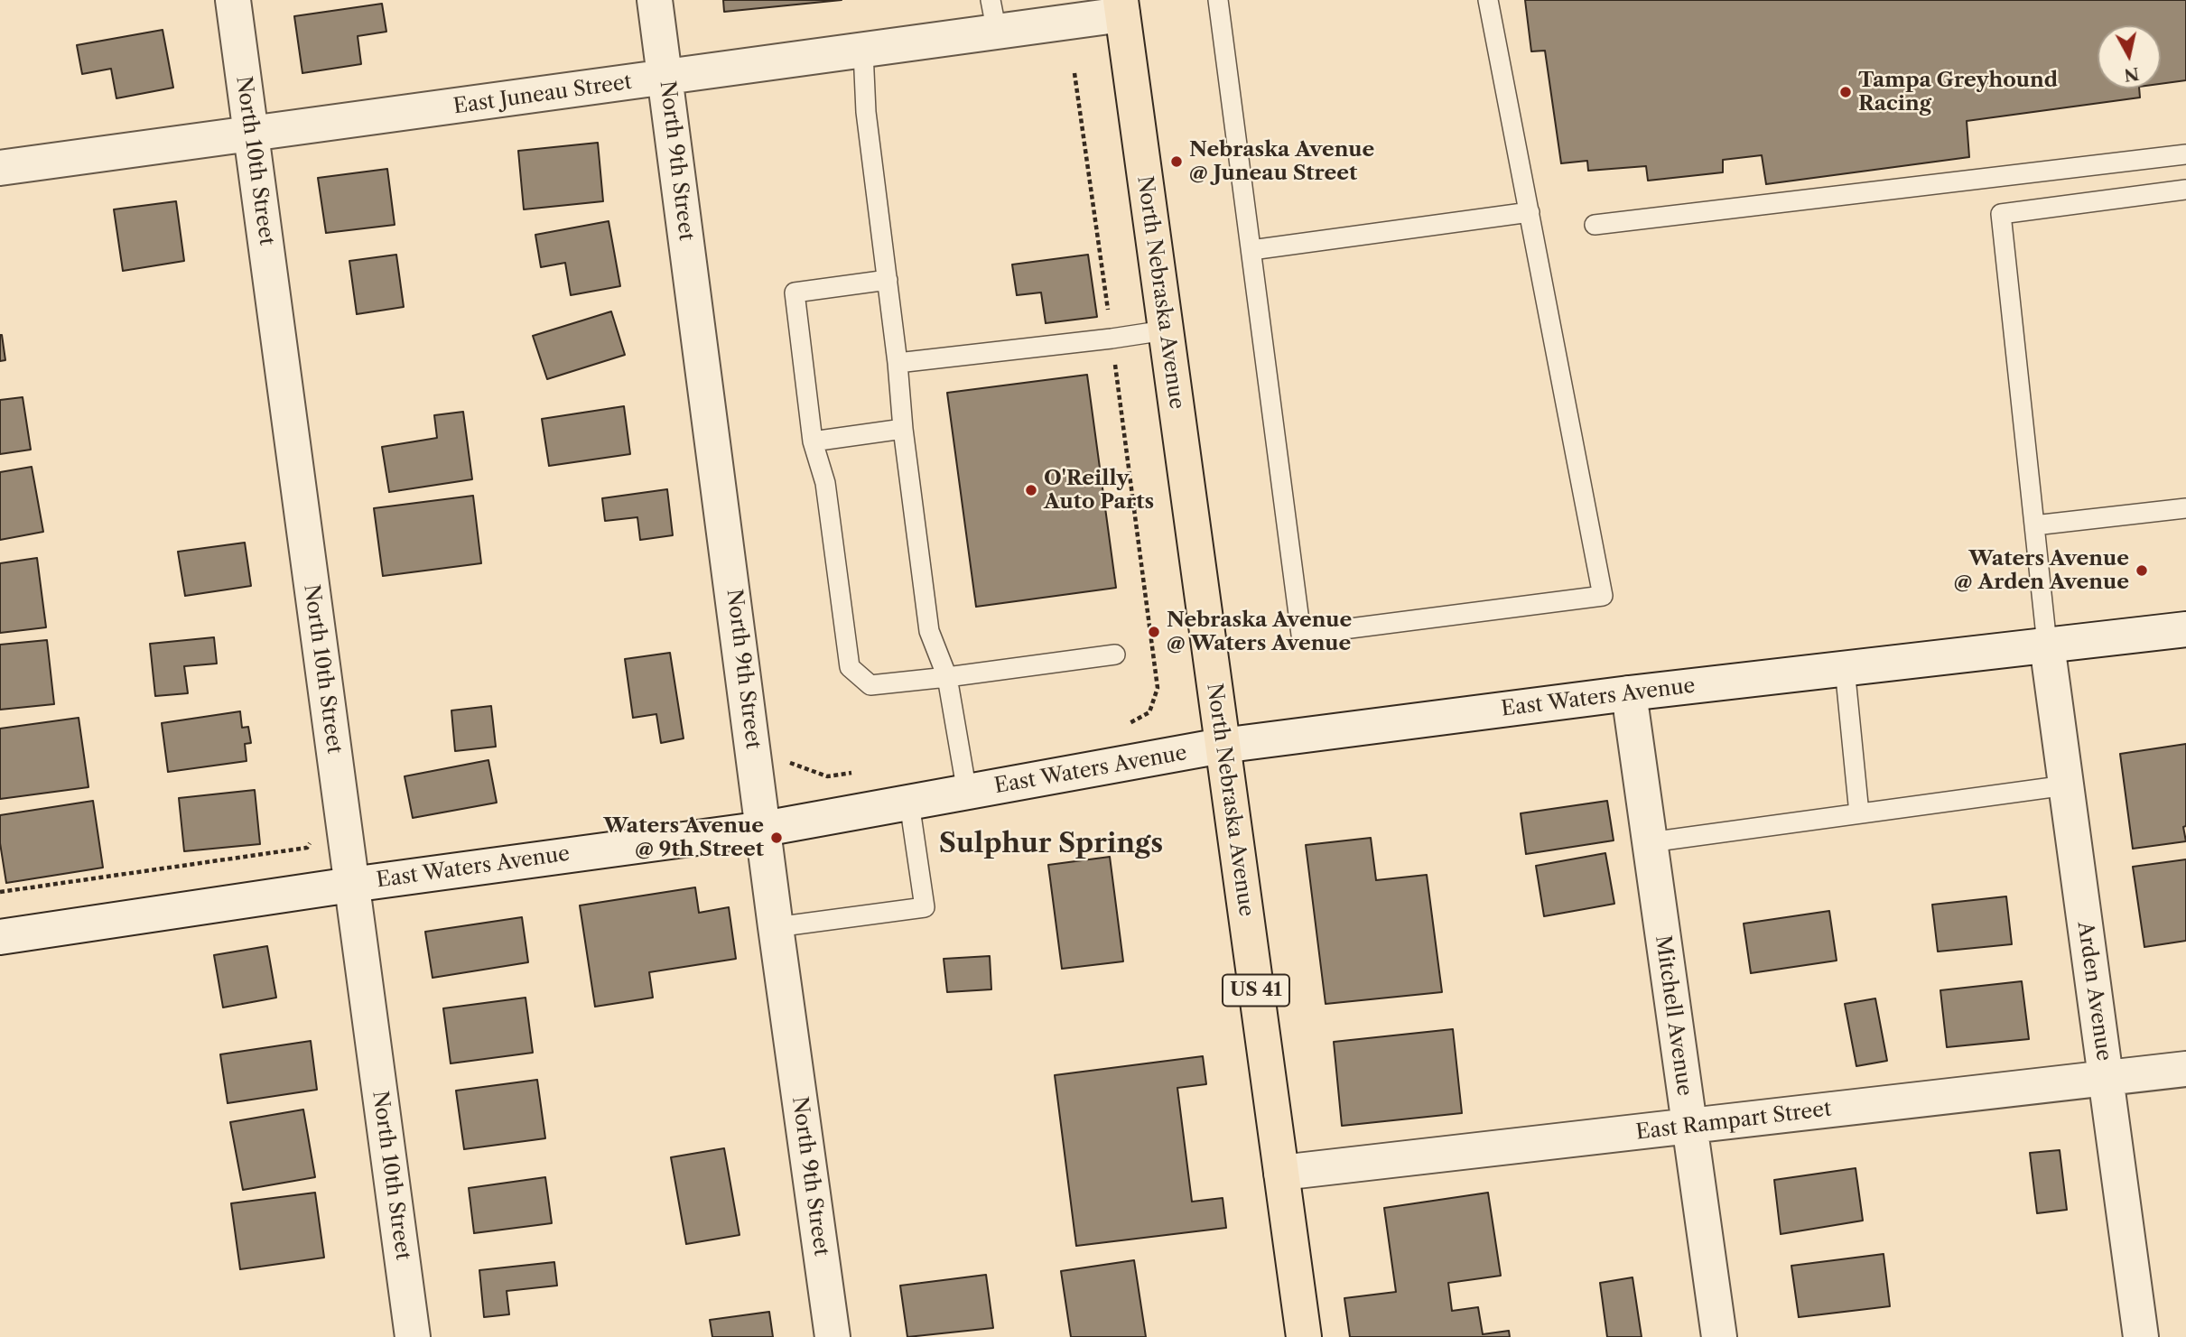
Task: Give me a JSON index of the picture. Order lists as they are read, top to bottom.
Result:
{
  "streets": {
    "main road": ["North Nebraska Avenue", "US 41"],
    "street": [
      "East Juneau Street",
      "North 10th Street",
      "North 9th Street",
      "East Waters Avenue",
      "Arden Avenue",
      "Mitchell Avenue",
      "East Rampart Street"
    ]
  },
  "crossings": [
    ["East Juneau Street", "North 10th Street"],
    ["East Juneau Street", "North 9th Street"],
    ["East Juneau Street", "North Nebraska Avenue"],
    ["North 10th Street", "East Waters Avenue"],
    ["North 9th Street", "East Waters Avenue"],
    ["North Nebraska Avenue", "East Waters Avenue"],
    ["North Nebraska Avenue", "East Rampart Street"],
    ["East Waters Avenue", "Arden Avenue"],
    ["East Waters Avenue", "Mitchell Avenue"],
    ["Arden Avenue", "East Rampart Street"],
    ["Mitchell Avenue", "East Rampart Street"]
  ],
  "districts": ["Sulphur Springs"],
  "places": [
    "Tampa Greyhound Racing",
    "Nebraska Avenue @ Juneau Street",
    "O'Reilly Auto Parts",
    "Waters Avenue @ Arden Avenue",
    "Nebraska Avenue @ Waters Avenue",
    "Waters Avenue @ 9th Street"
  ],
  "north": "bottom"
}
